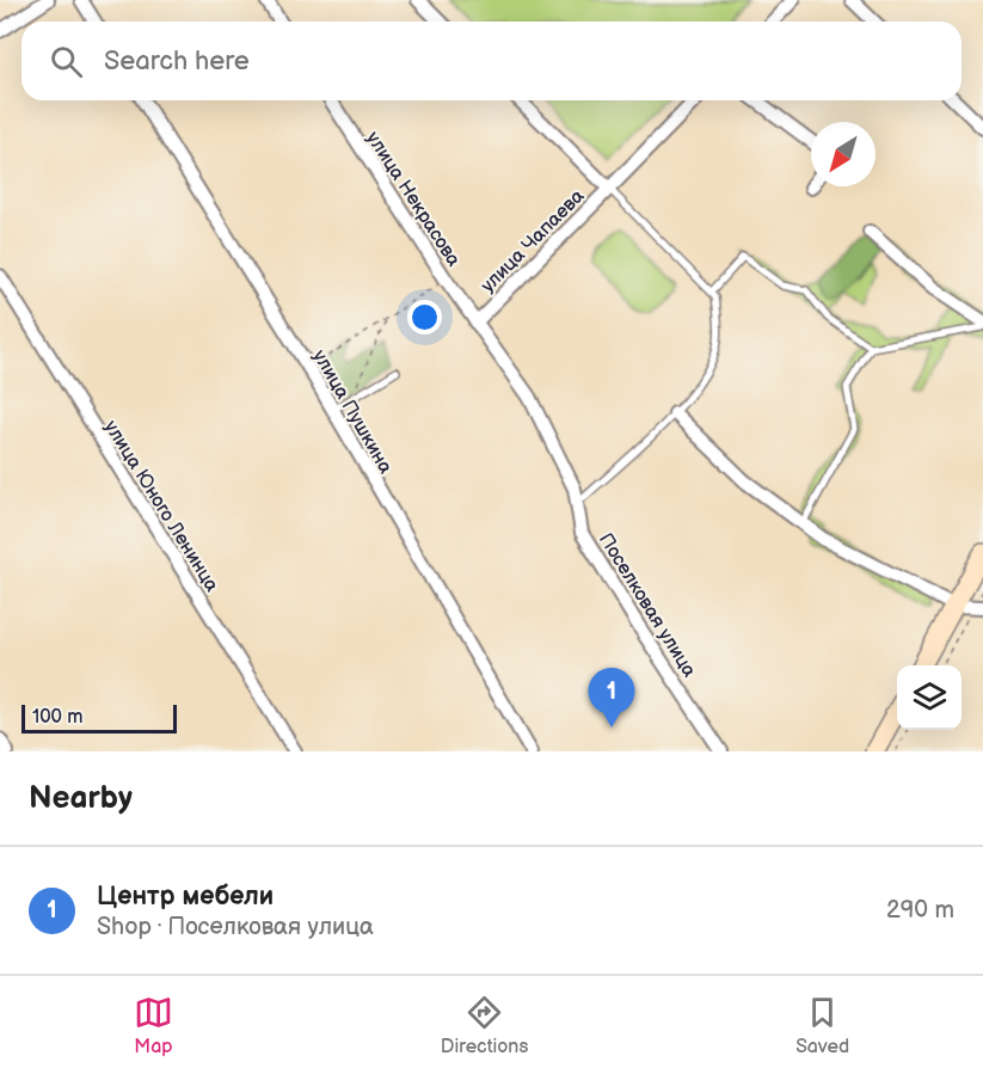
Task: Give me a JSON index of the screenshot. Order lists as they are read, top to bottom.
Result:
{
  "streets": {
    "street": [
      "улица Некрасова",
      "улица Чапаева",
      "улица Пушкина",
      "улица Юного Ленинца",
      "Поселковая улица"
    ]
  },
  "crossings": [
    ["улица Некрасова", "улица Чапаева"],
    ["улица Некрасова", "Поселковая улица"],
    ["улица Чапаева", "Поселковая улица"]
  ],
  "scale_bar": "100 m",
  "north": "bottom left",
  "page": {
    "search": "Search here",
    "pins": "1",
    "scale": "100 m",
    "heading": "Nearby",
    "list": [
      {
        "mark": "1",
        "name": "Центр мебели",
        "note": "Shop · Поселковая улица",
        "value": "290 m"
      }
    ],
    "nav": ["Map", "Directions", "Saved"]
  }
}
